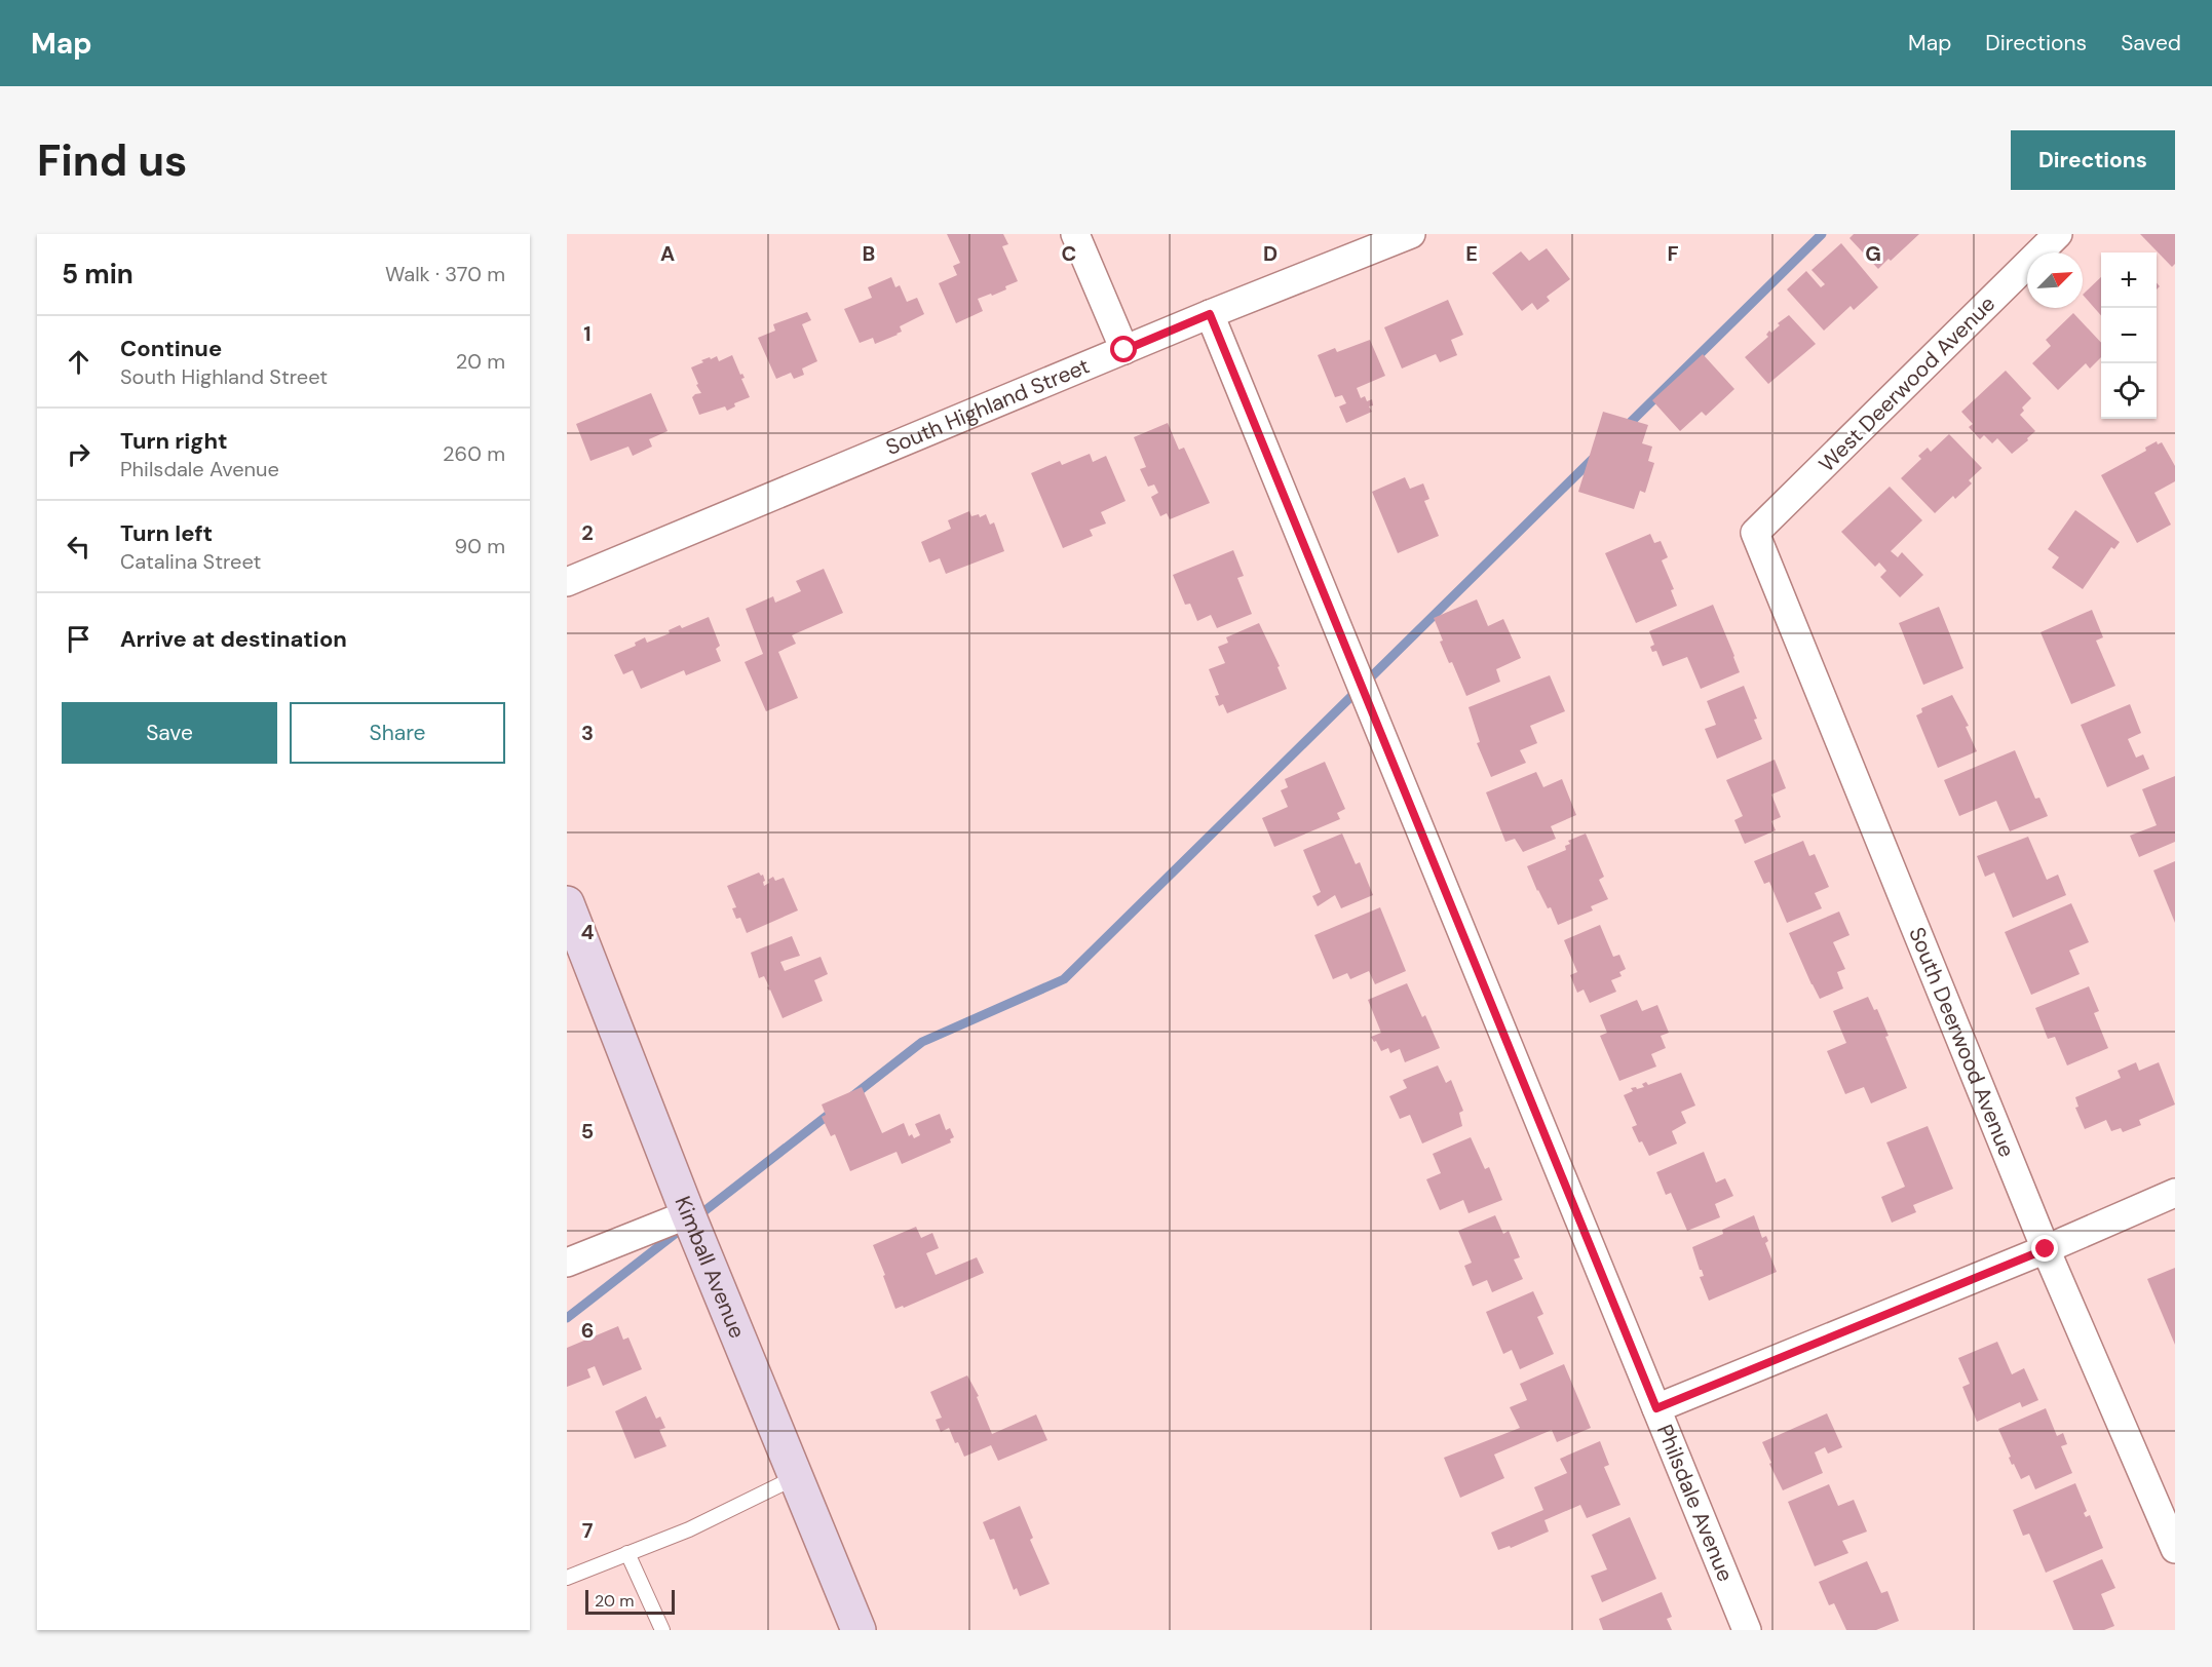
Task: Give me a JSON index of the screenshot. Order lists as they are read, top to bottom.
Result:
{
  "streets": {
    "main road": ["Kimball Avenue"],
    "street": [
      "West Deerwood Avenue",
      "South Highland Street",
      "South Deerwood Avenue",
      "Philsdale Avenue"
    ]
  },
  "crossings": [
    ["West Deerwood Avenue", "South Deerwood Avenue"],
    ["South Highland Street", "Philsdale Avenue"]
  ],
  "scale_bar": "20 m",
  "north": "top right",
  "page": {
    "header": "Map",
    "nav": ["Map", "Directions", "Saved"],
    "buttons": [
      "Directions",
      ["Save", "Share"]
    ],
    "title": "Find us",
    "heading": ["5 min", "Walk · 370 m"],
    "map_buttons": ["+", "−"],
    "list": [
      ["Continue", "South Highland Street", "20 m"],
      ["Turn right", "Philsdale Avenue", "260 m"],
      ["Turn left", "Catalina Street", "90 m"],
      "Arrive at destination"
    ],
    "scale": "20 m"
  },
  "grid": {
    "columns": [
      "A",
      "B",
      "C",
      "D",
      "E",
      "F",
      "G"
    ],
    "rows": [
      "1",
      "2",
      "3",
      "4",
      "5",
      "6",
      "7"
    ]
  }
}
